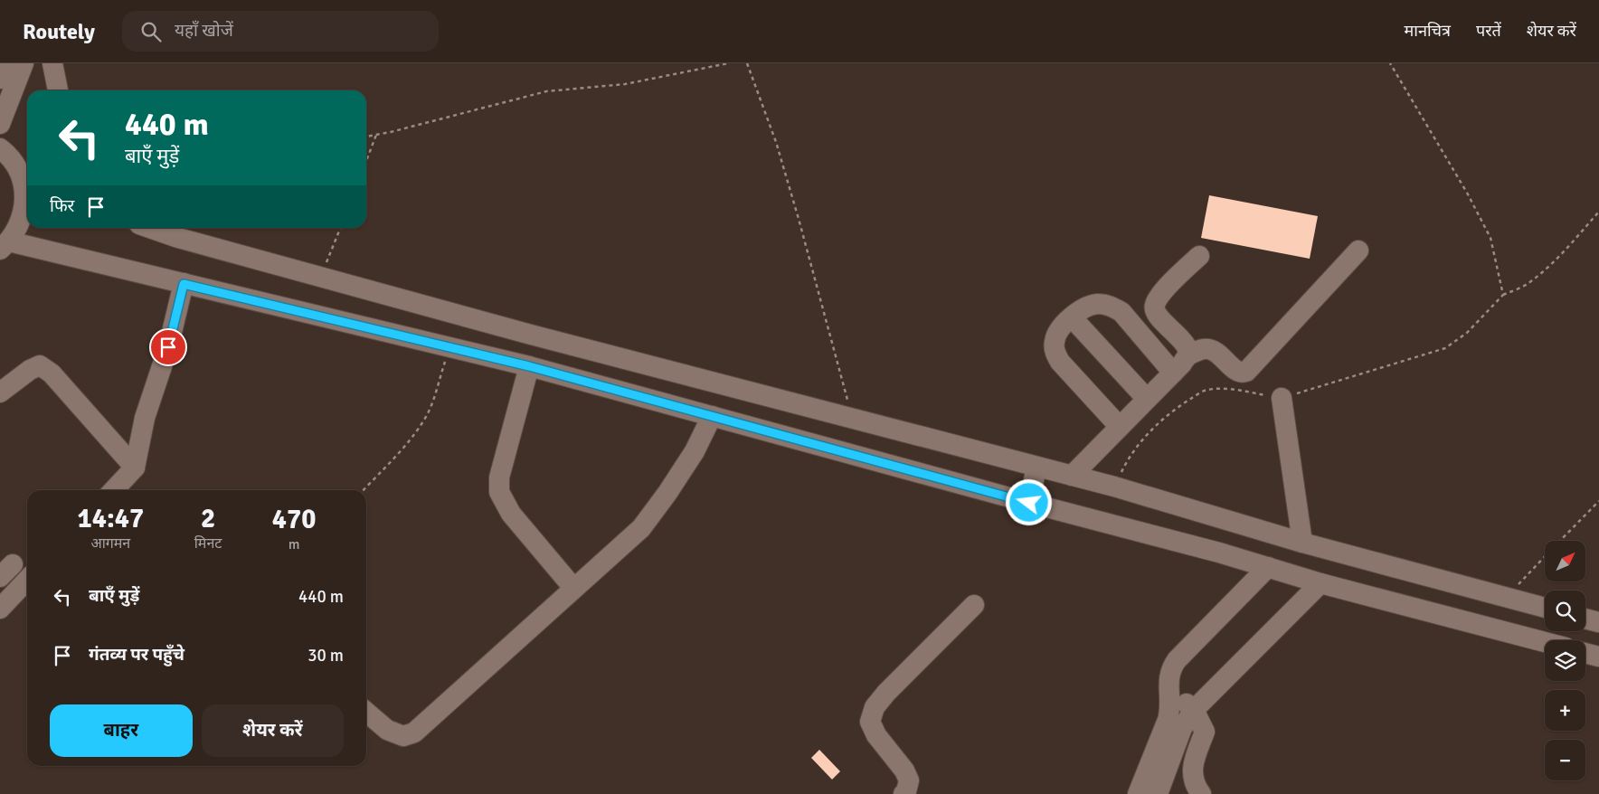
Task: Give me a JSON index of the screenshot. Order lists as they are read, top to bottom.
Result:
{
  "north": "top right",
  "page": {
    "header": "Routely",
    "search": "यहाँ खोजें",
    "nav": ["मानचित्र", "परतें", "शेयर करें"],
    "turn": ["440 m", "बाएँ मुड़ें"],
    "then": "फिर",
    "eta": [
      "14:47",
      "आगमन",
      "2",
      "मिनट",
      "470",
      "m"
    ],
    "map_buttons": ["+", "−"],
    "list": [
      {
        "name": "बाएँ मुड़ें",
        "value": "440 m"
      },
      {
        "name": "गंतव्य पर पहुँचे",
        "value": "30 m"
      }
    ],
    "buttons": ["बाहर", "शेयर करें"]
  }
}
